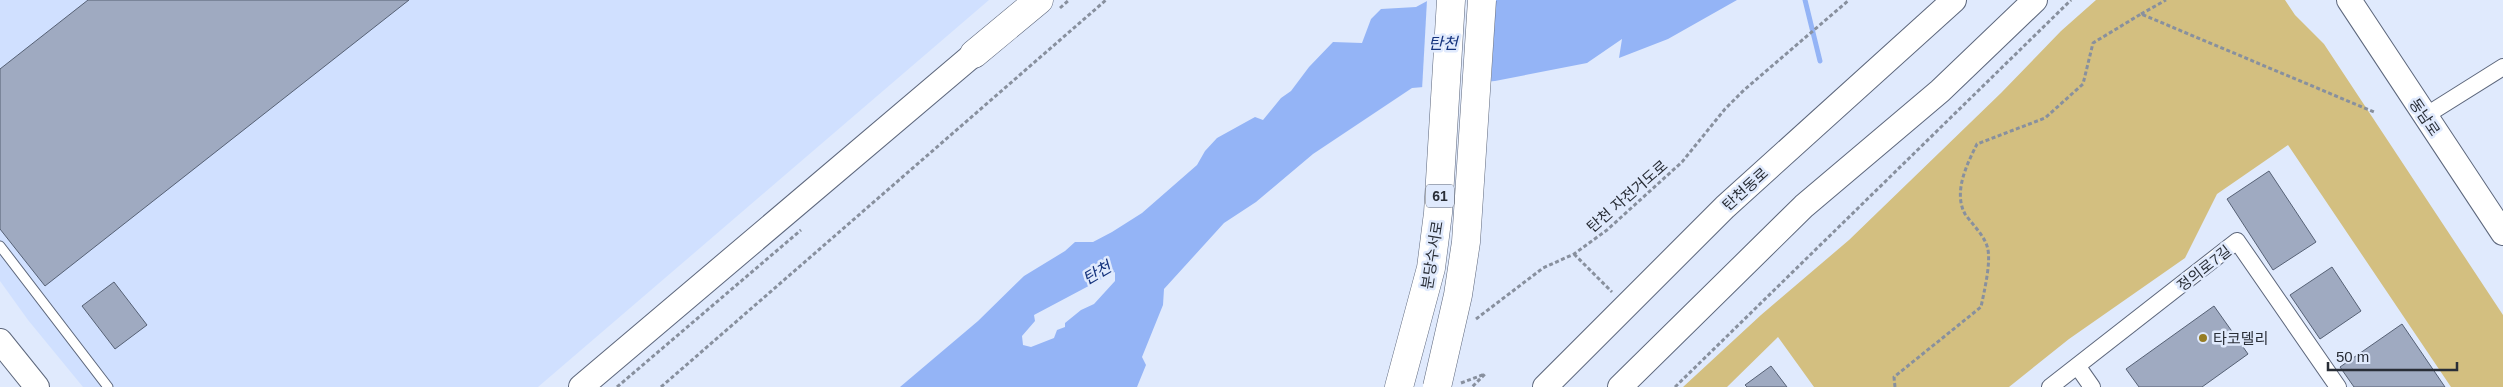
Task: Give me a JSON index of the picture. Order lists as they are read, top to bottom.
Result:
{
  "streets": {
    "highway": ["61", "분당수서로"],
    "street": ["동남로", "탄천동로", "정의로7길"],
    "path": ["탄천 자전거도로"]
  },
  "water": ["탄천"],
  "places": ["타코델리"],
  "scale_bar": "50 m"
}
